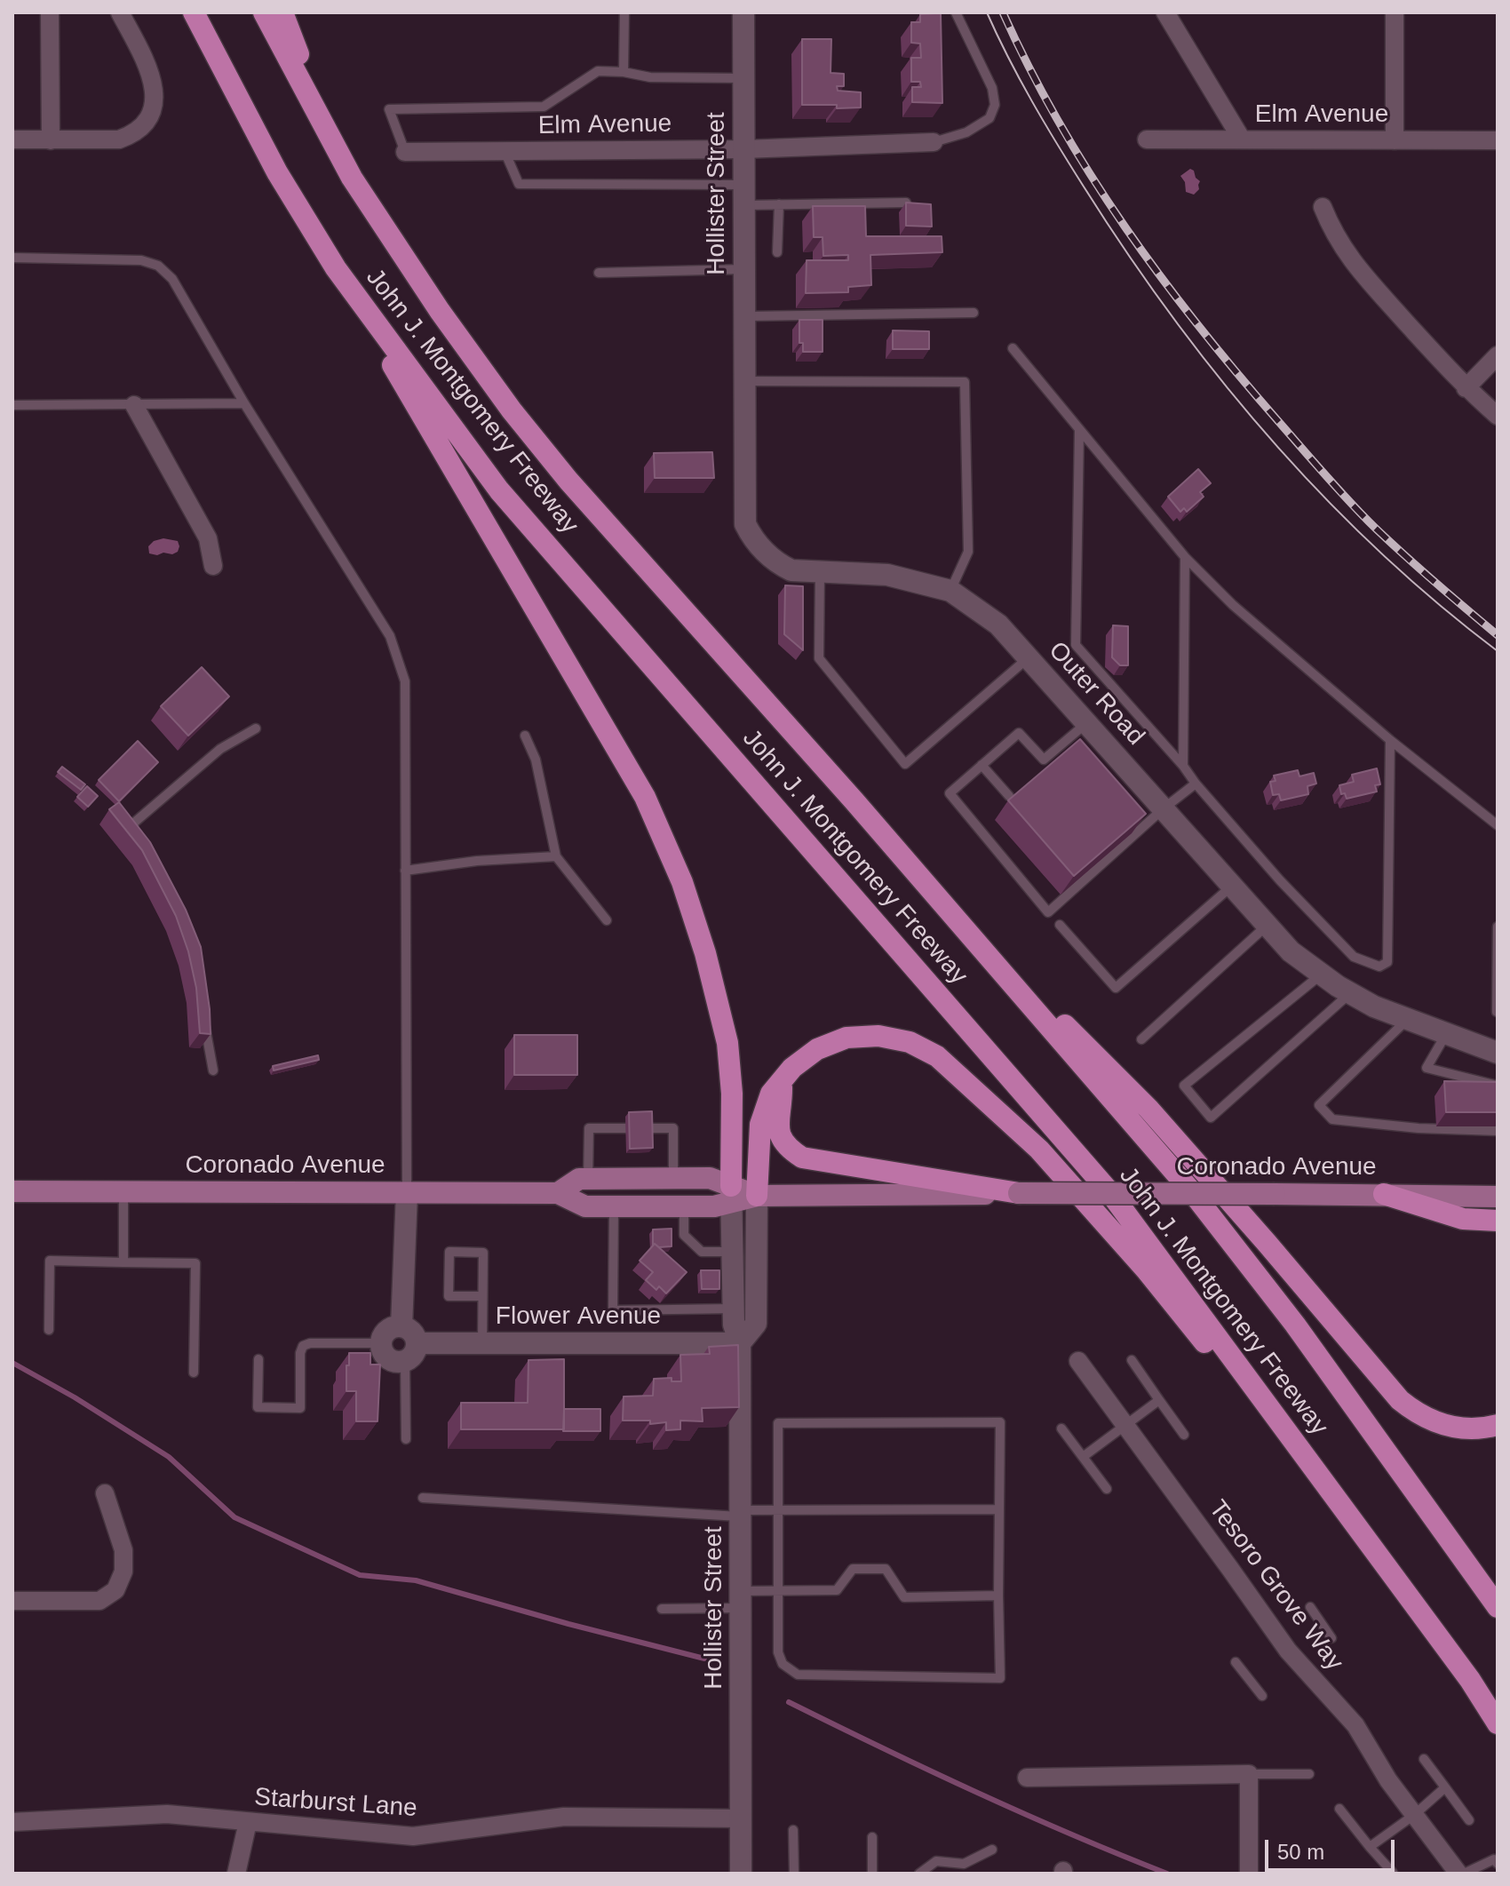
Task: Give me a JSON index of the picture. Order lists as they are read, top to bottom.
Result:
{
  "streets": {
    "highway": ["John J. Montgomery Freeway"],
    "main road": ["Coronado Avenue"],
    "street": [
      "Elm Avenue",
      "Hollister Street",
      "Outer Road",
      "Flower Avenue",
      "Tesoro Grove Way",
      "Starburst Lane"
    ]
  },
  "crossings": [
    ["Elm Avenue", "Hollister Street"],
    ["Hollister Street", "Outer Road"],
    ["Hollister Street", "Coronado Avenue"],
    ["Hollister Street", "Flower Avenue"],
    ["Hollister Street", "Starburst Lane"]
  ],
  "scale_bar": "50 m"
}
